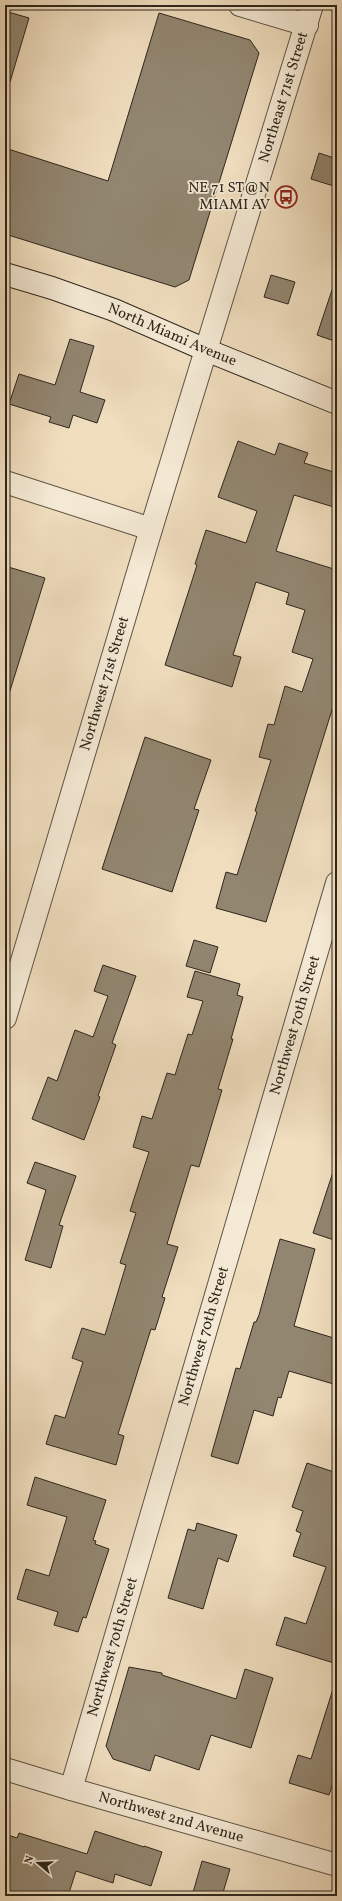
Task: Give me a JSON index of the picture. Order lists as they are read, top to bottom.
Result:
{
  "streets": {
    "street": [
      "Northeast 71st Street",
      "North Miami Avenue",
      "Northwest 71st Street",
      "Northwest 70th Street",
      "Northwest 2nd Avenue"
    ]
  },
  "crossings": [
    ["Northeast 71st Street", "North Miami Avenue"],
    ["Northeast 71st Street", "Northwest 71st Street"],
    ["North Miami Avenue", "Northwest 71st Street"],
    ["Northwest 70th Street", "Northwest 2nd Avenue"]
  ],
  "places": {
    "bus stop": ["NE 71 ST@N MIAMI AV"]
  },
  "north": "left"
}
